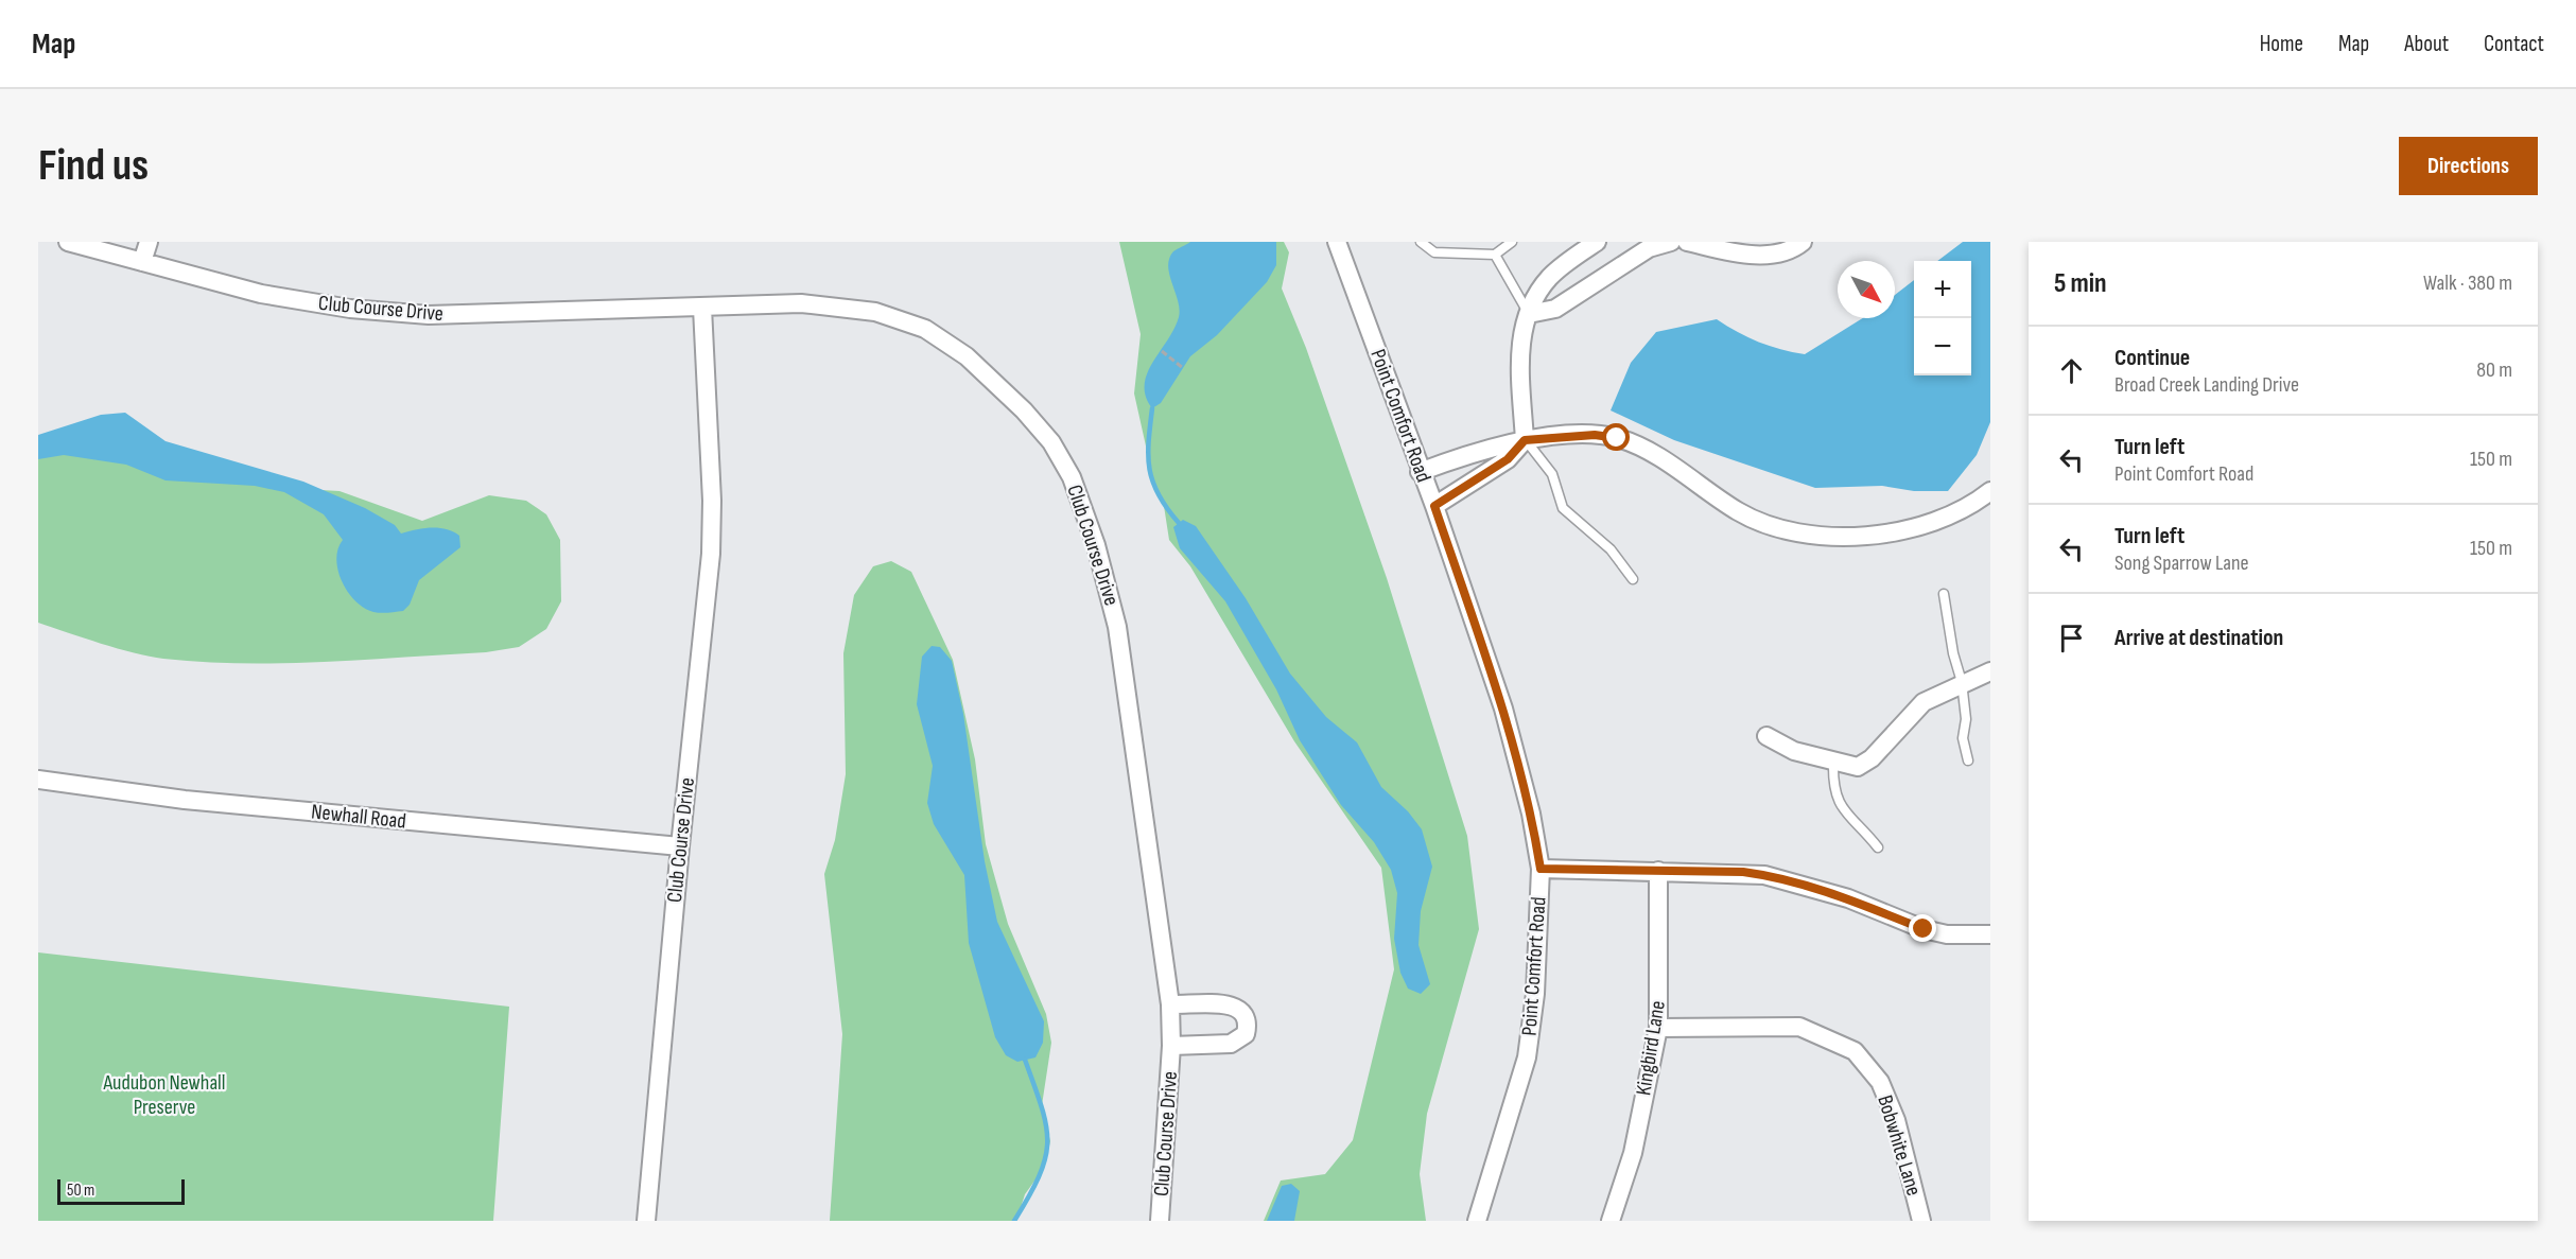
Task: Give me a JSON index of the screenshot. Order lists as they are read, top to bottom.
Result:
{
  "streets": {
    "street": [
      "Club Course Drive",
      "Point Comfort Road",
      "Newhall Road",
      "Kingbird Lane",
      "Bobwhite Lane"
    ]
  },
  "crossings": [
    ["Club Course Drive", "Newhall Road"],
    ["Kingbird Lane", "Bobwhite Lane"]
  ],
  "parks": ["Audubon Newhall Preserve"],
  "scale_bar": "50 m",
  "north": "bottom right",
  "page": {
    "header": "Map",
    "nav": [
      "Home",
      "Map",
      "About",
      "Contact"
    ],
    "buttons": "Directions",
    "title": "Find us",
    "heading": ["5 min", "Walk · 380 m"],
    "map_buttons": ["+", "−"],
    "list": [
      ["Continue", "Broad Creek Landing Drive", "80 m"],
      ["Turn left", "Point Comfort Road", "150 m"],
      ["Turn left", "Song Sparrow Lane", "150 m"],
      "Arrive at destination"
    ],
    "scale": "50 m"
  }
}
